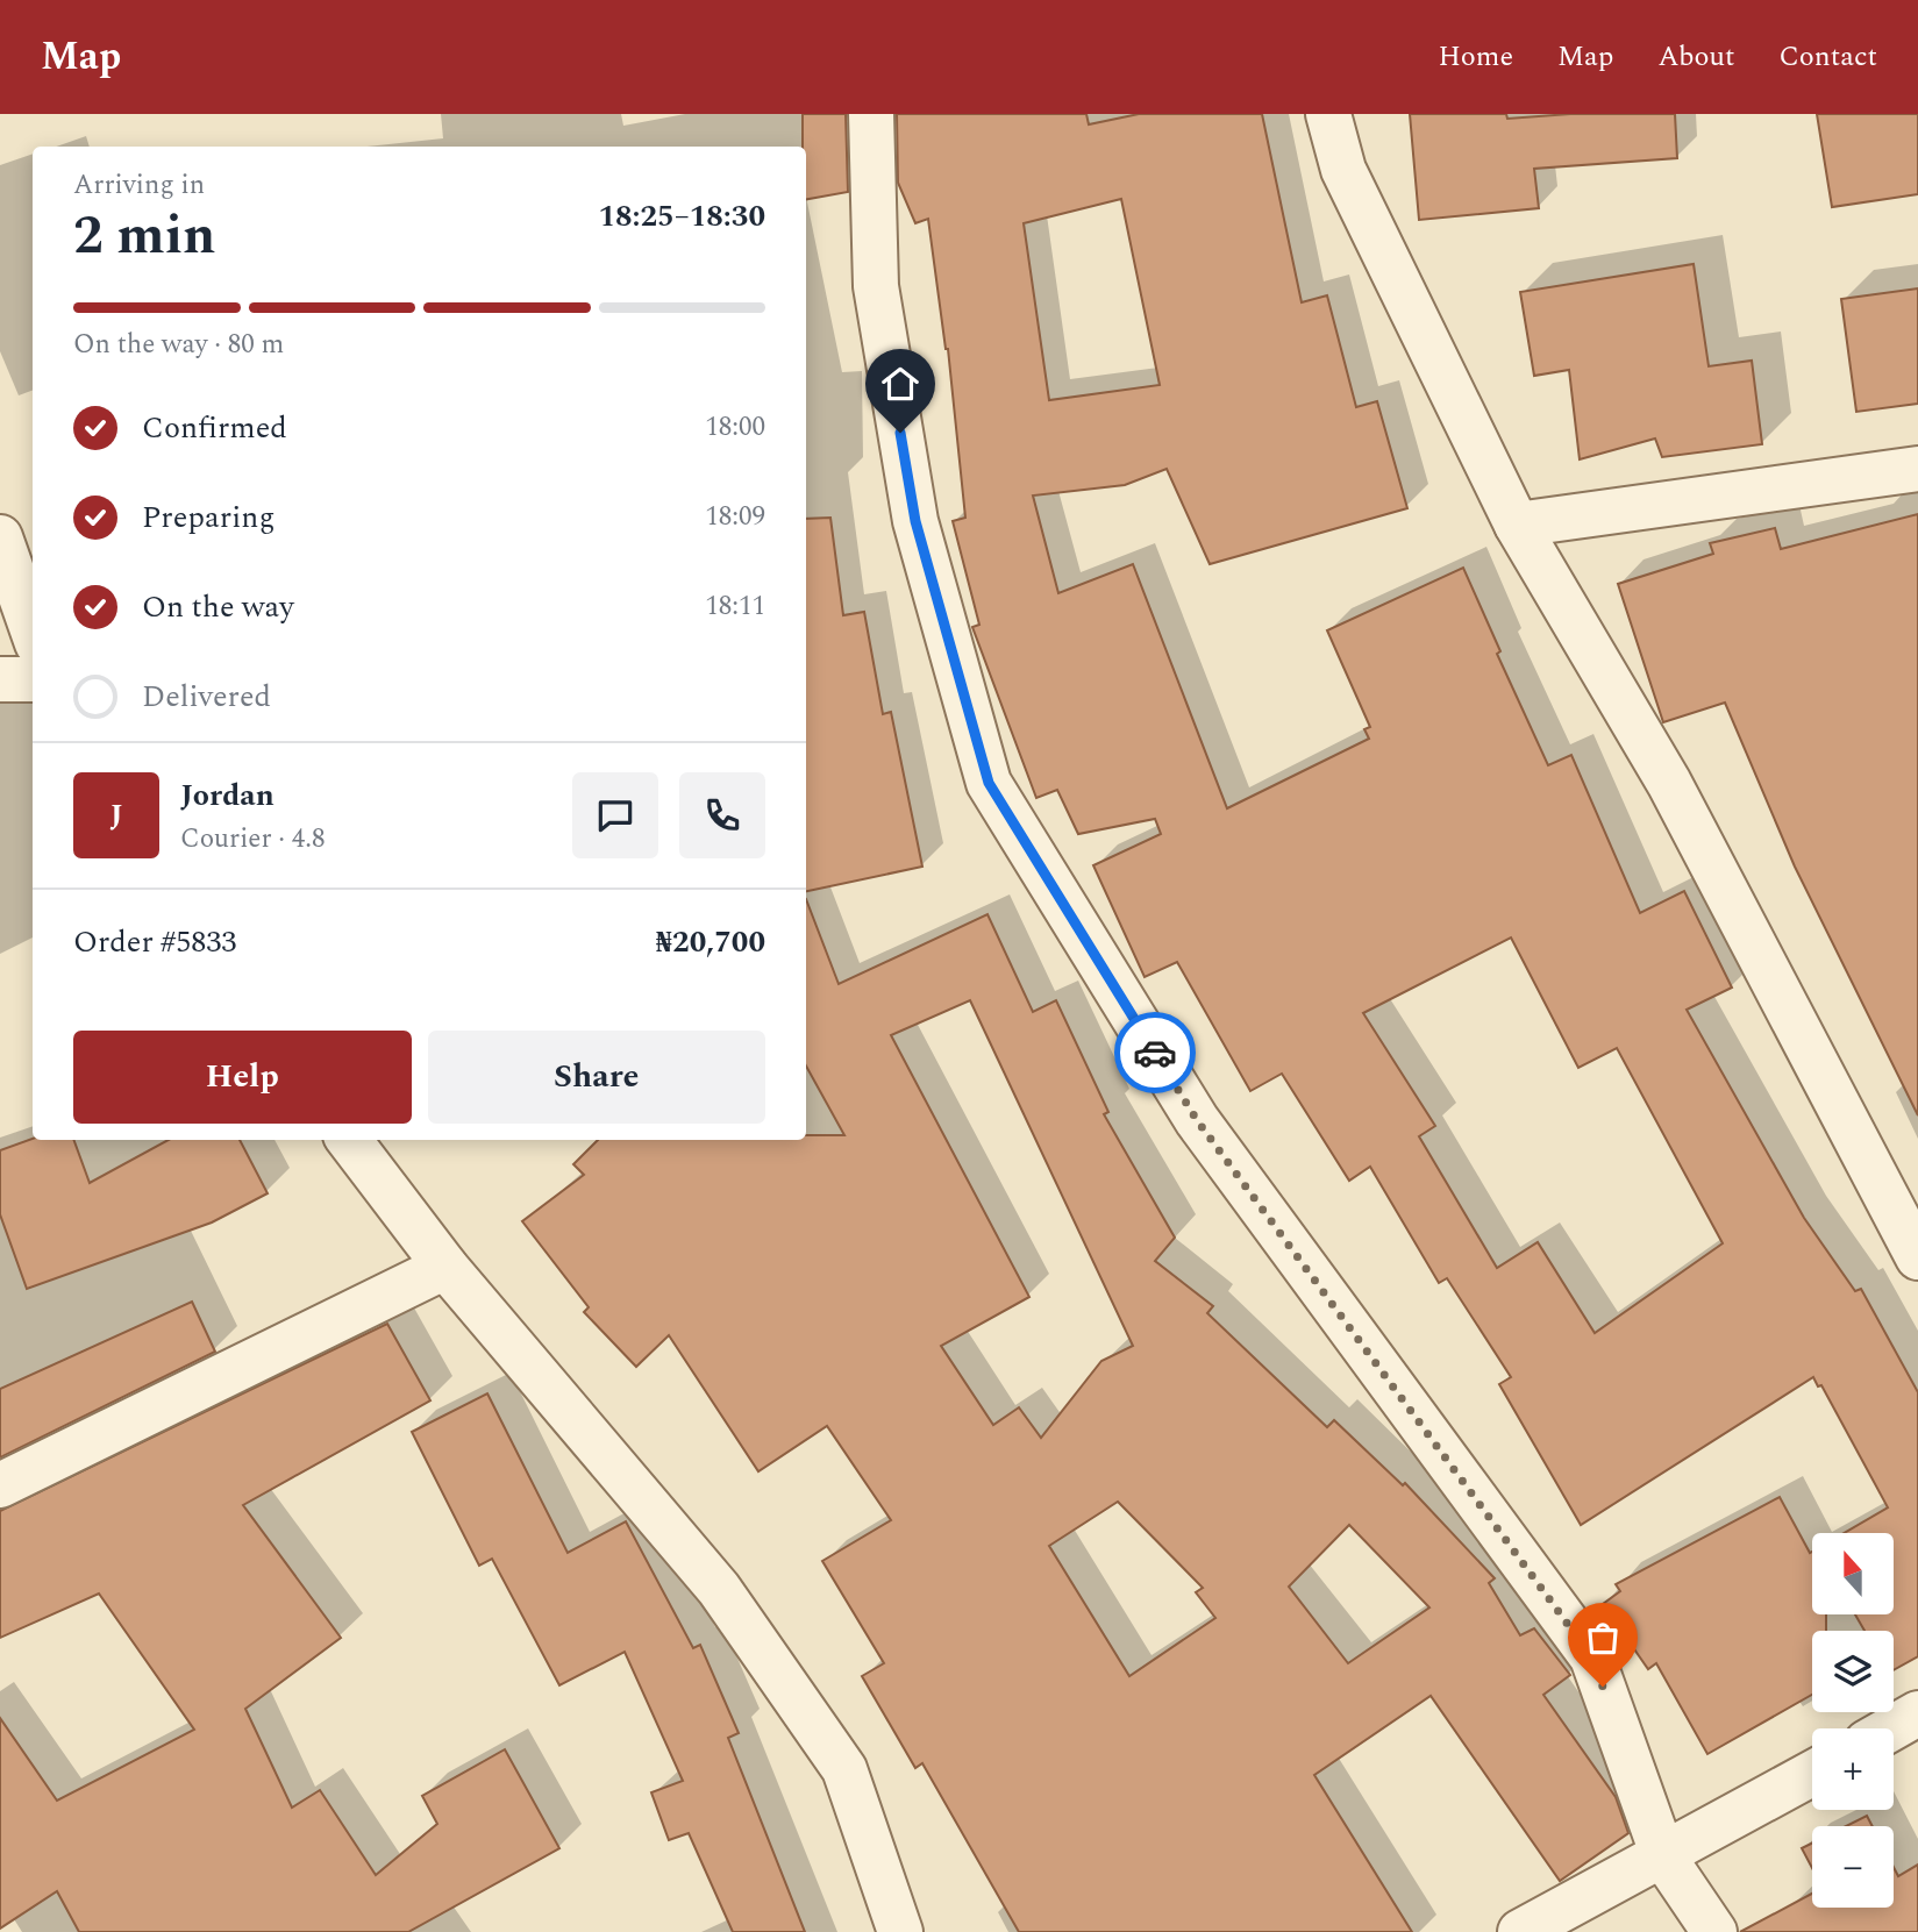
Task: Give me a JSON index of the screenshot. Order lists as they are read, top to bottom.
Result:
{
  "north": "top",
  "page": {
    "header": "Map",
    "nav": [
      "Home",
      "Map",
      "About",
      "Contact"
    ],
    "heading": ["2 min", "Arriving in", "18:25–18:30"],
    "panel": [
      "Jordan",
      "Courier · 4.8",
      "Order #5833",
      "₦20,700"
    ],
    "bar": "On the way · 80 m",
    "list": [
      ["Confirmed", "18:00"],
      ["Preparing", "18:09"],
      ["On the way", "18:11"],
      "Delivered"
    ],
    "round": "J",
    "buttons": ["Help", "Share"],
    "map_buttons": ["+", "−"]
  }
}
